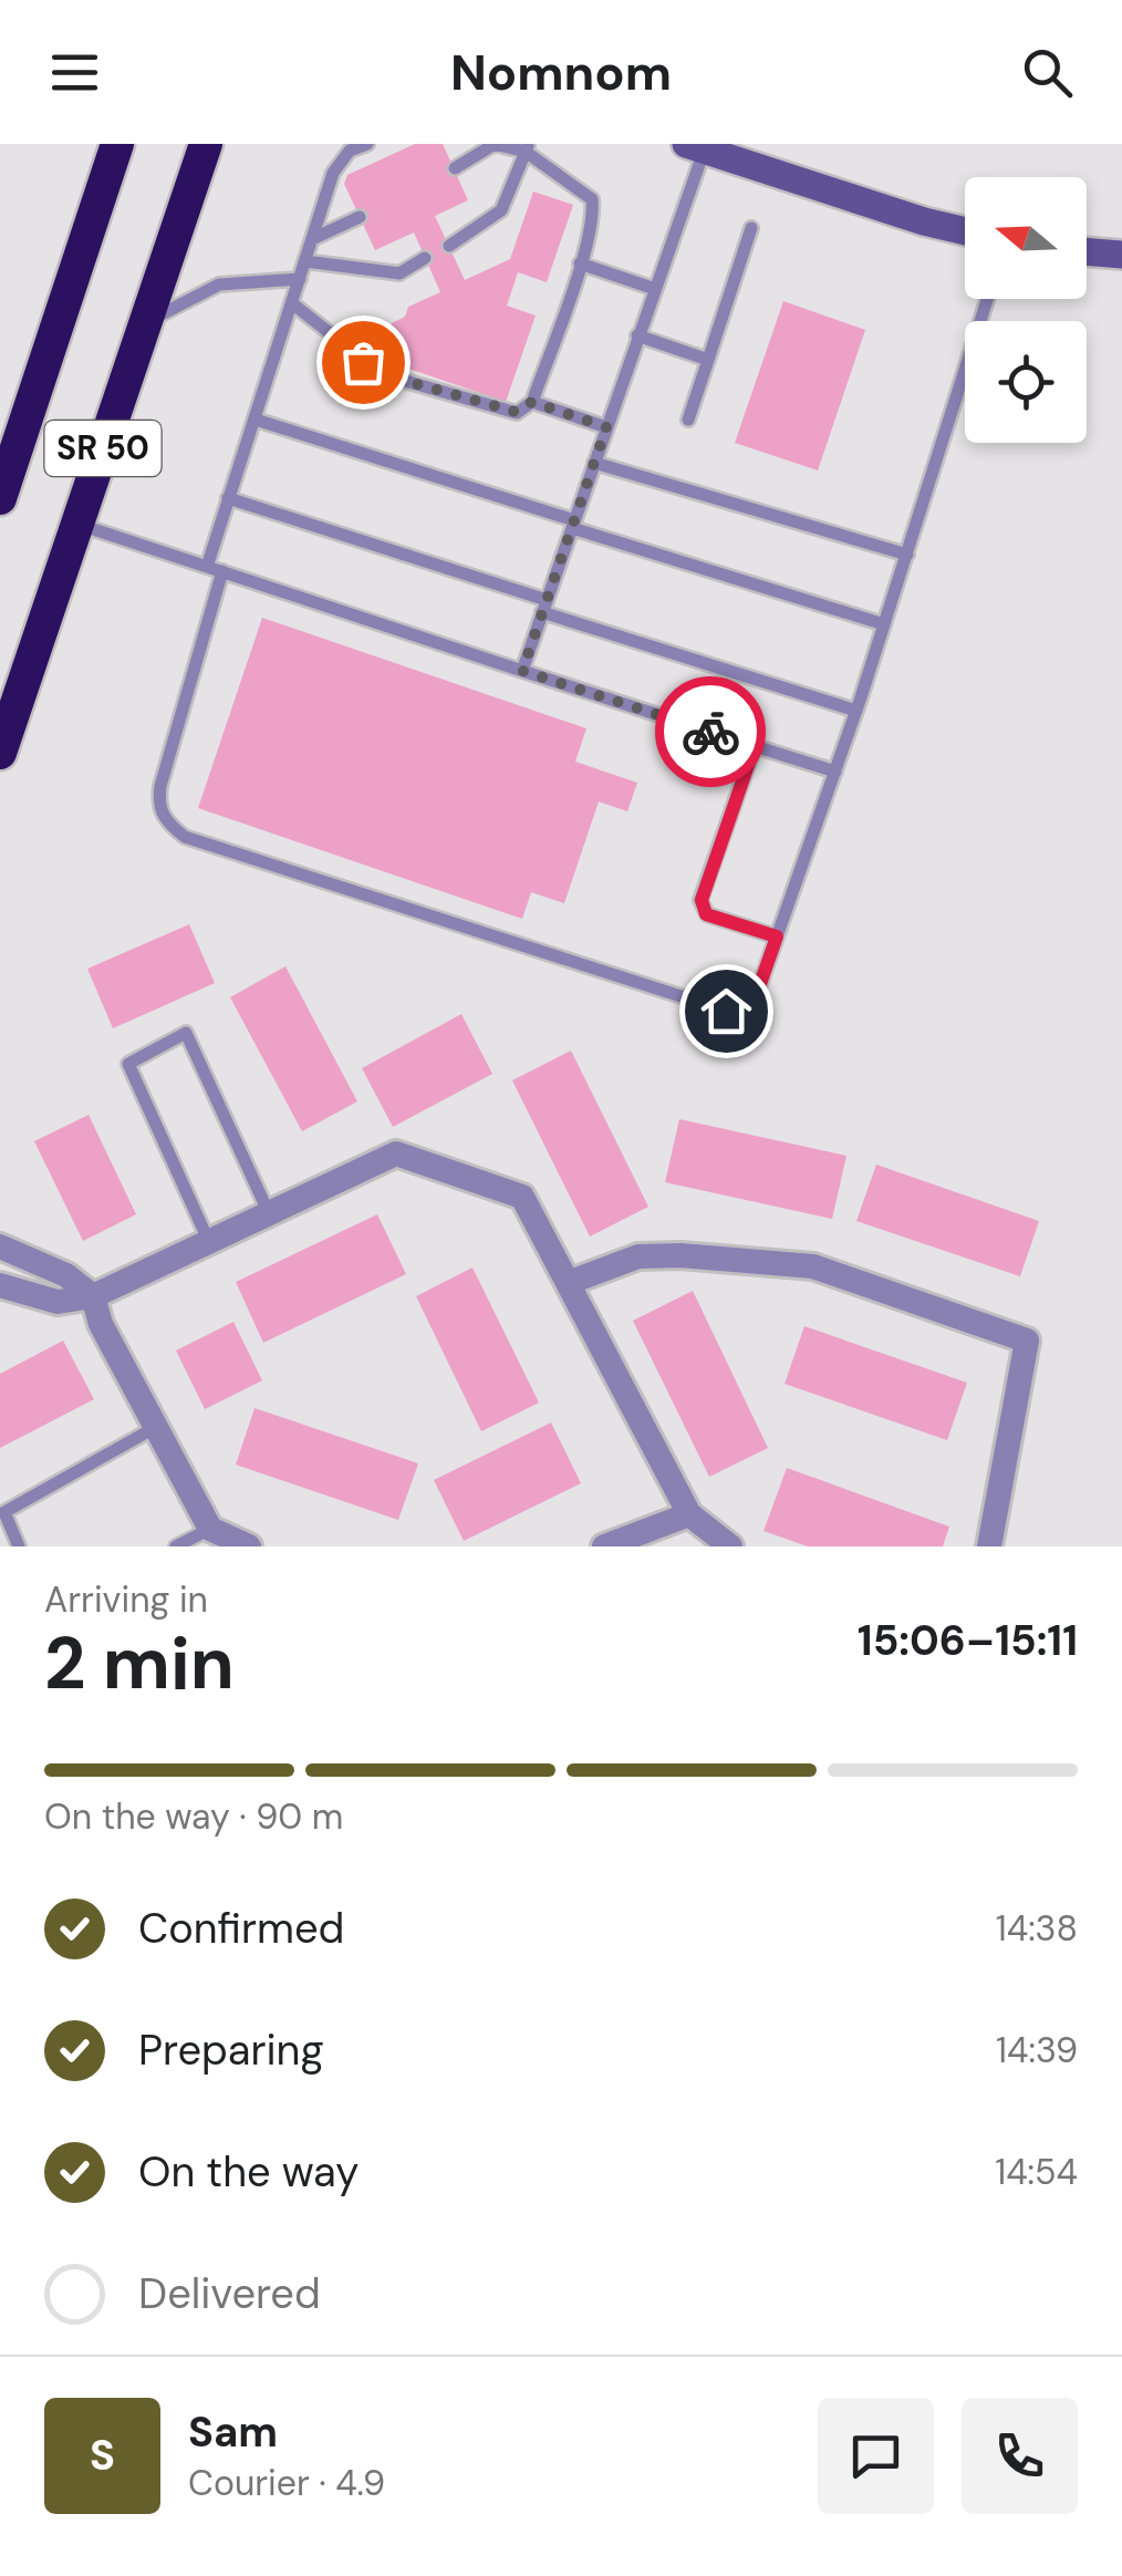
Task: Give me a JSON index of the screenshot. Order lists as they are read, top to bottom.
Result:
{
  "streets": {
    "highway": ["SR 50"]
  },
  "north": "left",
  "page": {
    "header": "Nomnom",
    "heading": ["2 min", "Arriving in", "15:06–15:11"],
    "panel": ["Sam", "Courier · 4.9"],
    "bar": "On the way · 90 m",
    "list": [
      ["Confirmed", "14:38"],
      ["Preparing", "14:39"],
      ["On the way", "14:54"],
      "Delivered"
    ],
    "round": "S"
  }
}
